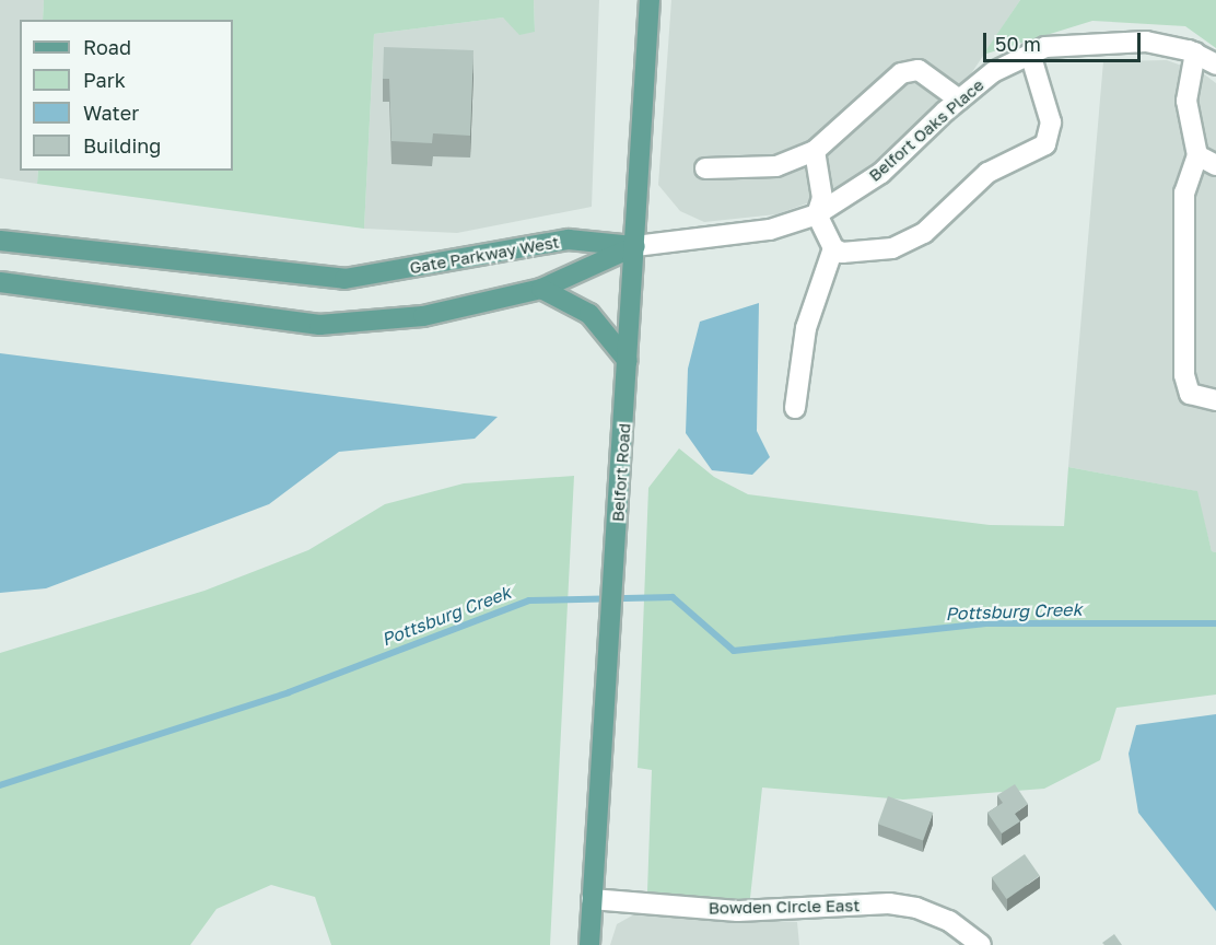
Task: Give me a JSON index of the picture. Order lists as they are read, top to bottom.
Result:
{
  "streets": {
    "main road": ["Gate Parkway West", "Belfort Road"],
    "street": ["Belfort Oaks Place", "Bowden Circle East"]
  },
  "crossings": [
    ["Belfort Oaks Place", "Gate Parkway West"],
    ["Belfort Oaks Place", "Belfort Road"],
    ["Gate Parkway West", "Belfort Road"],
    ["Belfort Road", "Bowden Circle East"]
  ],
  "water": ["Pottsburg Creek"],
  "legend": [
    "Road",
    "Park",
    "Water",
    "Building"
  ],
  "scale_bar": "50 m"
}
